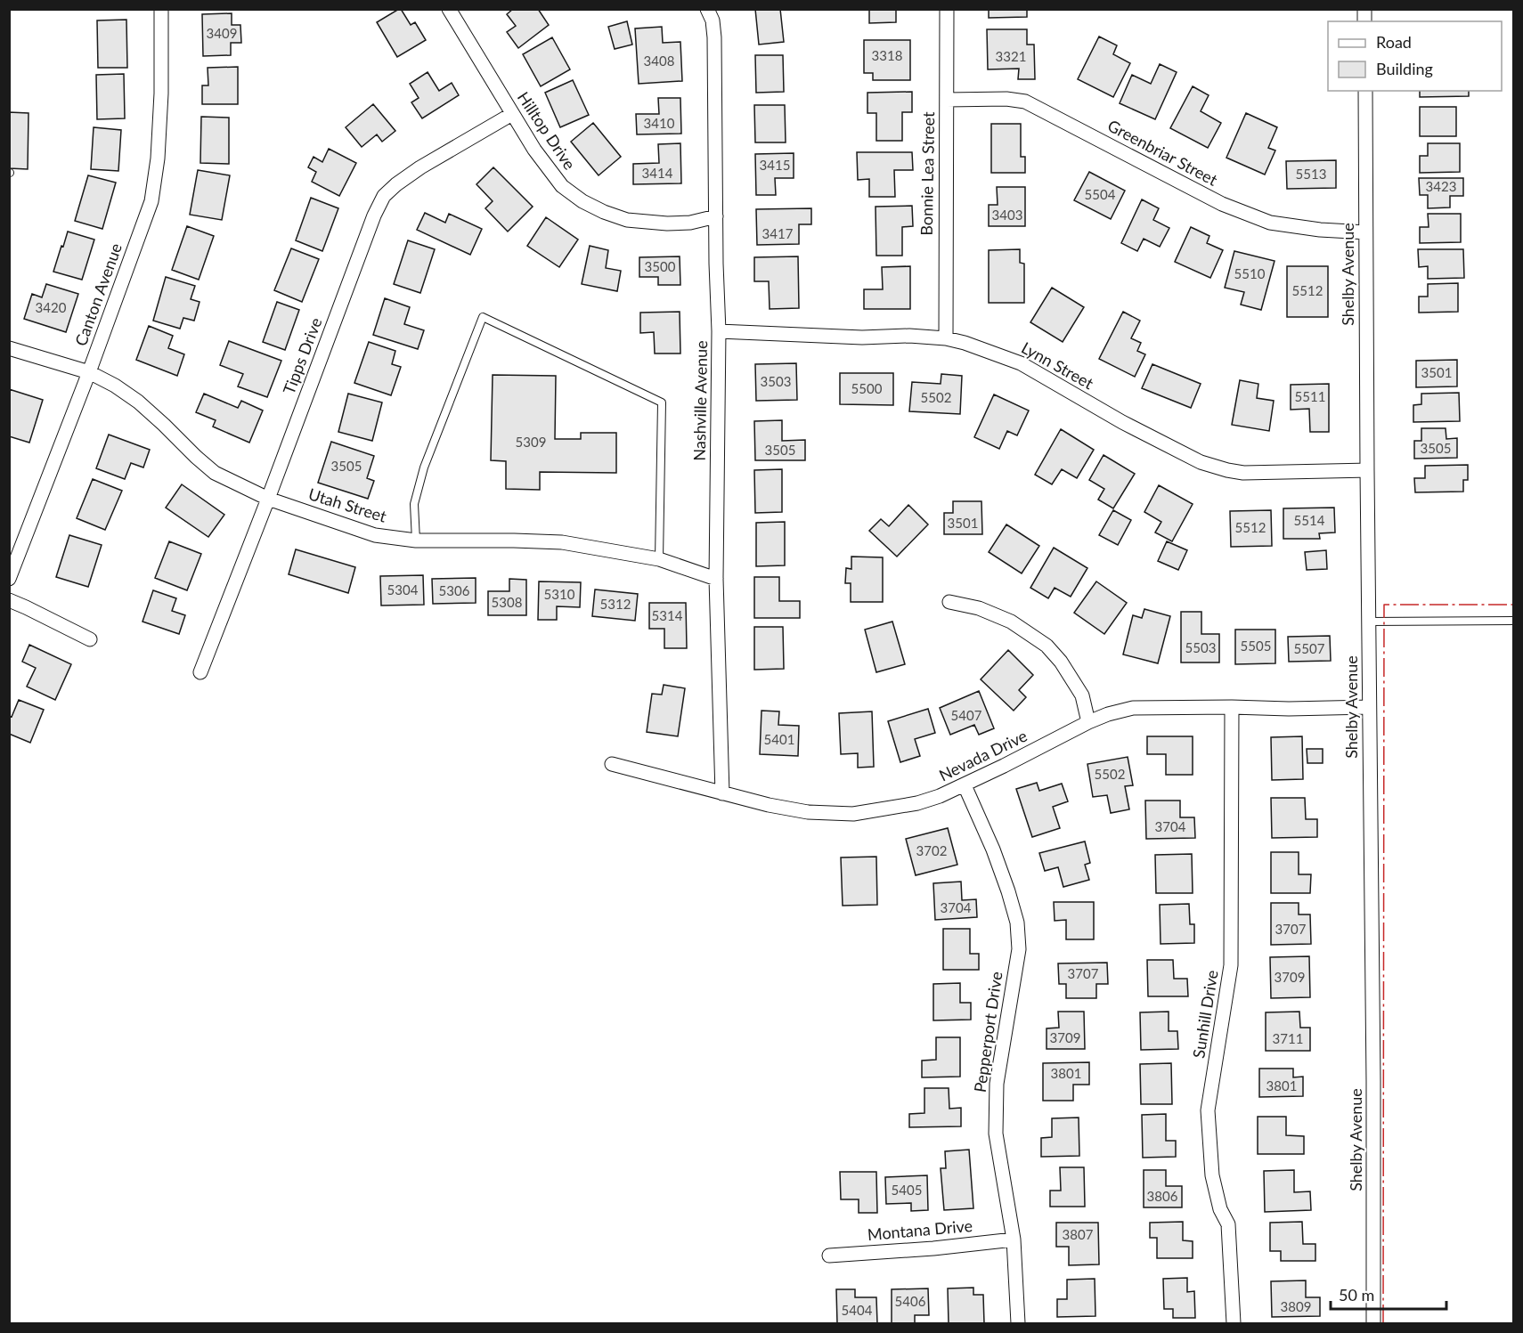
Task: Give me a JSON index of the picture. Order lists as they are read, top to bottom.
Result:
{
  "streets": {
    "street": [
      "Hilltop Drive",
      "Greenbriar Street",
      "Bonnie Lea Street",
      "Shelby Avenue",
      "Canton Avenue",
      "Tipps Drive",
      "Lynn Street",
      "Nashville Avenue",
      "Utah Street",
      "Nevada Drive",
      "Sunhill Drive",
      "Pepperport Drive",
      "Montana Drive"
    ]
  },
  "crossings": [
    ["Hilltop Drive", "Tipps Drive"],
    ["Hilltop Drive", "Nashville Avenue"],
    ["Greenbriar Street", "Bonnie Lea Street"],
    ["Greenbriar Street", "Shelby Avenue"],
    ["Bonnie Lea Street", "Lynn Street"],
    ["Shelby Avenue", "Lynn Street"],
    ["Shelby Avenue", "Nevada Drive"],
    ["Canton Avenue", "Utah Street"],
    ["Tipps Drive", "Utah Street"],
    ["Lynn Street", "Nashville Avenue"],
    ["Nashville Avenue", "Utah Street"],
    ["Nashville Avenue", "Nevada Drive"],
    ["Nevada Drive", "Sunhill Drive"],
    ["Nevada Drive", "Pepperport Drive"],
    ["Pepperport Drive", "Montana Drive"]
  ],
  "house_numbers": [
    "3409",
    "3318",
    "3321",
    "3408",
    "3410",
    "3415",
    "3414",
    "5513",
    "3423",
    "5504",
    "3403",
    "3417",
    "3500",
    "5510",
    "5512",
    "3420",
    "3501",
    "3503",
    "5500",
    "5511",
    "5502",
    "5309",
    "3505",
    "3505",
    "3505",
    "5514",
    "3501",
    "5512",
    "5304",
    "5306",
    "5310",
    "5308",
    "5312",
    "5314",
    "5505",
    "5503",
    "5507",
    "5407",
    "5401",
    "5502",
    "3704",
    "3702",
    "3704",
    "3707",
    "3707",
    "3709",
    "3709",
    "3711",
    "3801",
    "3801",
    "5405",
    "3806",
    "3807",
    "5406",
    "3809",
    "5404"
  ],
  "legend": ["Road", "Building"],
  "scale_bar": "50 m"
}
